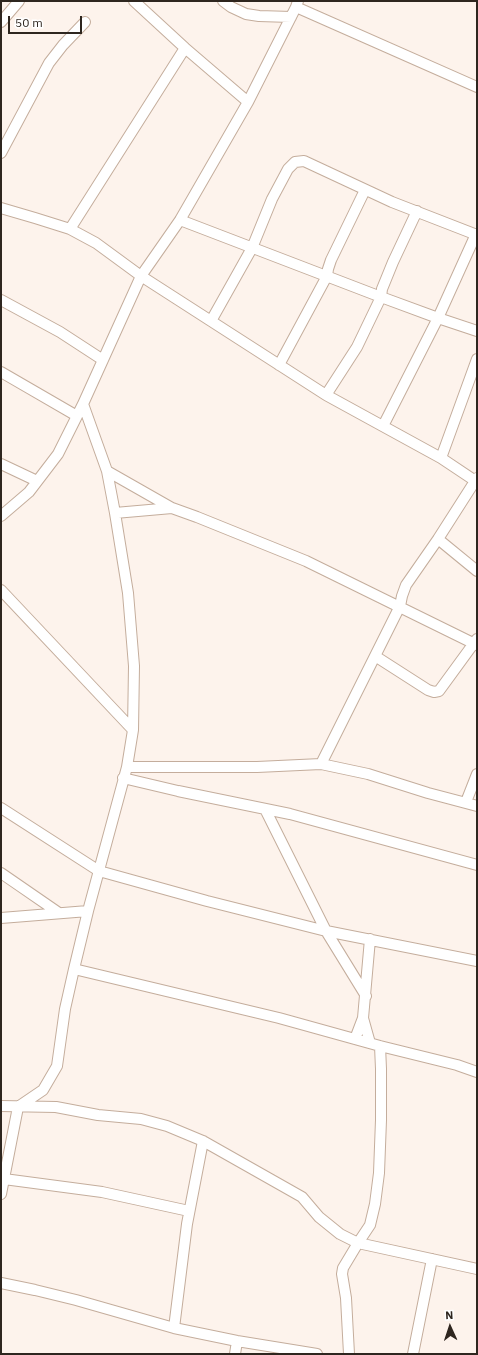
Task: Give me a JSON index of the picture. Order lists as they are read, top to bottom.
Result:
{
  "scale_bar": "50 m",
  "north": "top"
}
